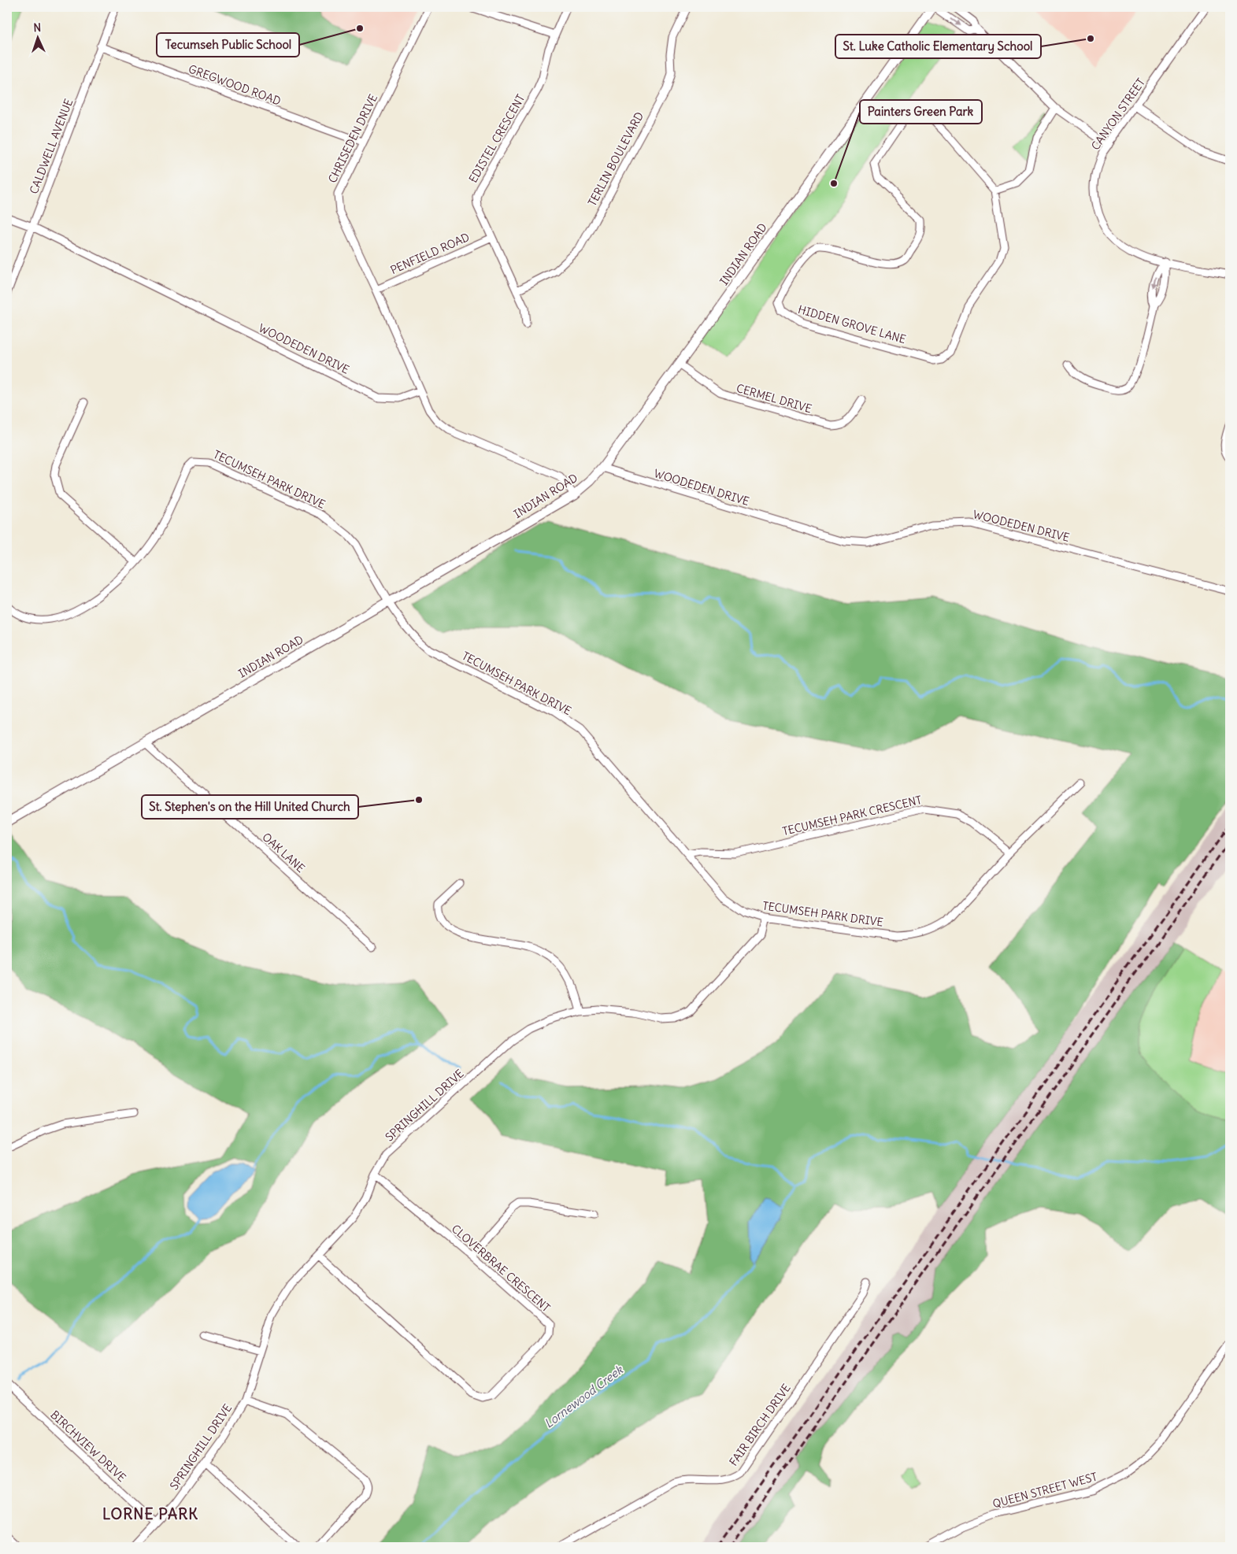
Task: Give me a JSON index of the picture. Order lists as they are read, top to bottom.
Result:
{
  "streets": {
    "street": [
      "GREGWOOD ROAD",
      "CANYON STREET",
      "CHRISEDEN DRIVE",
      "EDISTEL CRESCENT",
      "CALDWELL AVENUE",
      "TERLIN BOULEVARD",
      "PENFIELD ROAD",
      "INDIAN ROAD",
      "HIDDEN GROVE LANE",
      "WOODEDEN DRIVE",
      "CERMEL DRIVE",
      "TECUMSEH PARK DRIVE",
      "TECUMSEH PARK CRESCENT",
      "OAK LANE",
      "SPRINGHILL DRIVE",
      "CLOVERBRAE CRESCENT",
      "FAIR BIRCH DRIVE",
      "BIRCHVIEW DRIVE",
      "QUEEN STREET WEST"
    ]
  },
  "crossings": [
    ["GREGWOOD ROAD", "CHRISEDEN DRIVE"],
    ["GREGWOOD ROAD", "CALDWELL AVENUE"],
    ["CHRISEDEN DRIVE", "PENFIELD ROAD"],
    ["CHRISEDEN DRIVE", "WOODEDEN DRIVE"],
    ["EDISTEL CRESCENT", "TERLIN BOULEVARD"],
    ["EDISTEL CRESCENT", "PENFIELD ROAD"],
    ["CALDWELL AVENUE", "WOODEDEN DRIVE"],
    ["INDIAN ROAD", "WOODEDEN DRIVE"],
    ["INDIAN ROAD", "CERMEL DRIVE"],
    ["INDIAN ROAD", "TECUMSEH PARK DRIVE"],
    ["INDIAN ROAD", "OAK LANE"],
    ["TECUMSEH PARK DRIVE", "TECUMSEH PARK CRESCENT"],
    ["TECUMSEH PARK DRIVE", "SPRINGHILL DRIVE"],
    ["SPRINGHILL DRIVE", "CLOVERBRAE CRESCENT"],
    ["SPRINGHILL DRIVE", "BIRCHVIEW DRIVE"]
  ],
  "districts": ["LORNE PARK"],
  "water": ["Lornewood Creek"],
  "places": [
    "Tecumseh Public School",
    "St. Luke Catholic Elementary School",
    "Painters Green Park",
    "St. Stephen's on the Hill United Church"
  ],
  "north": "top"
}
